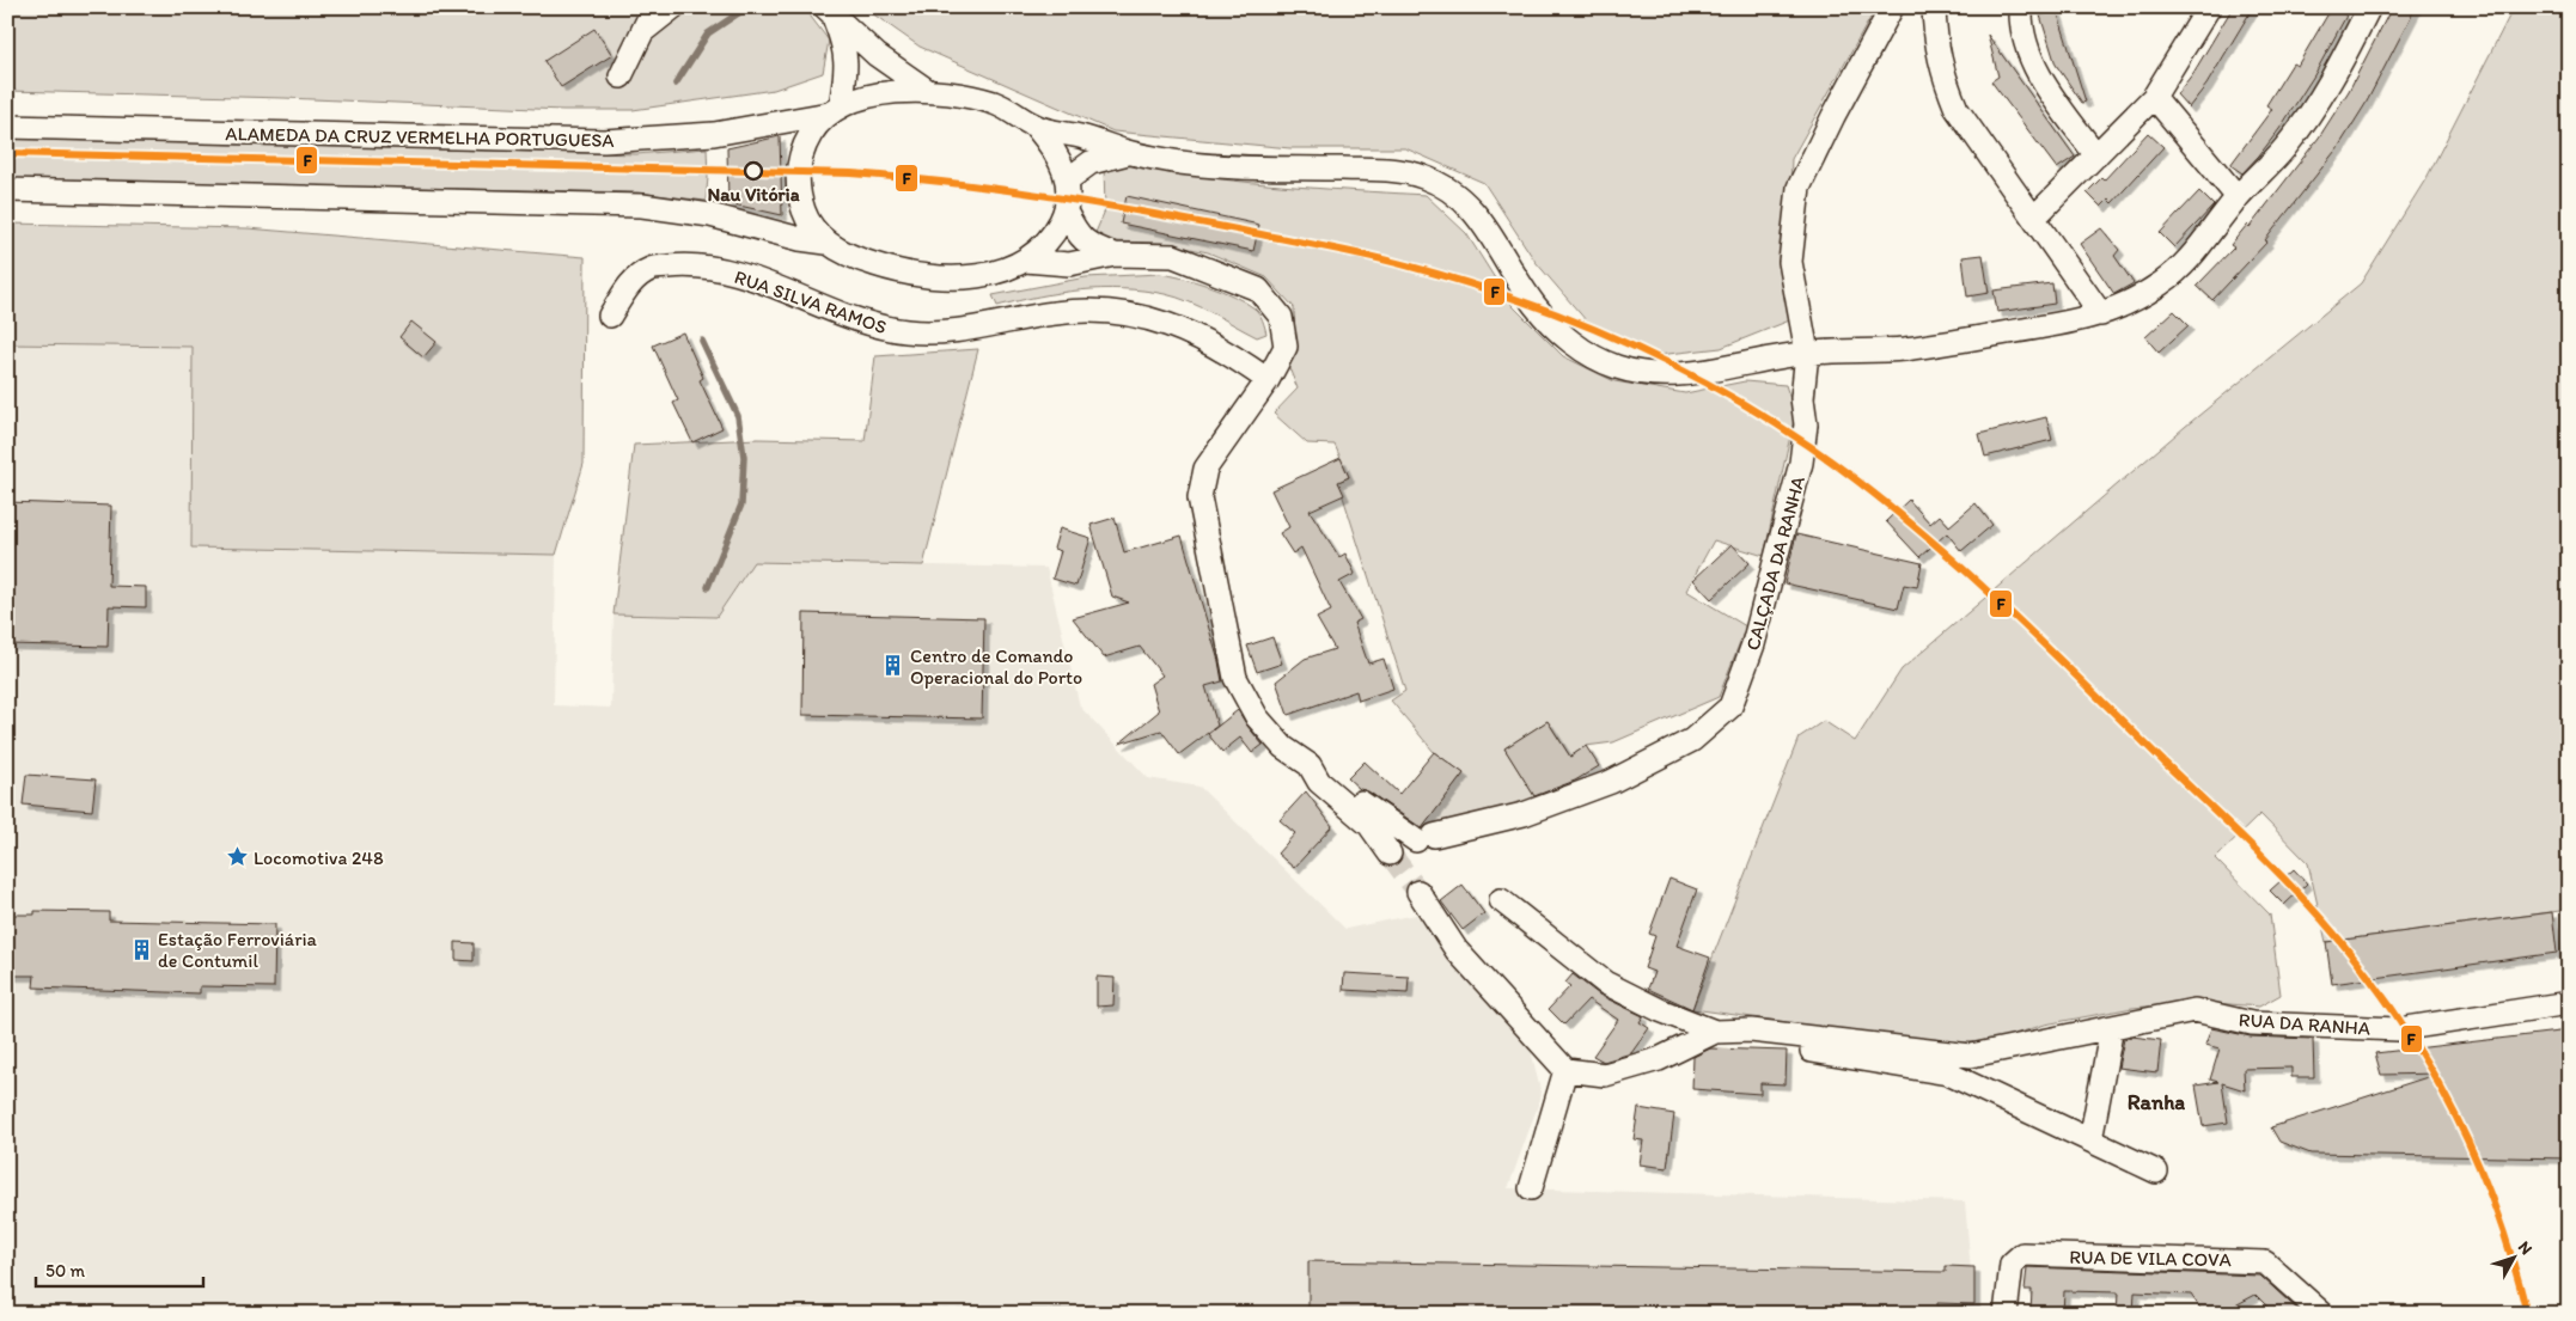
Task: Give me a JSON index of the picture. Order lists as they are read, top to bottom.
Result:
{
  "streets": {
    "street": [
      "ALAMEDA DA CRUZ VERMELHA PORTUGUESA",
      "RUA SILVA RAMOS",
      "CALÇADA DA RANHA",
      "RUA DA RANHA",
      "RUA DE VILA COVA"
    ]
  },
  "crossings": [
    ["RUA SILVA RAMOS", "CALÇADA DA RANHA"]
  ],
  "districts": ["Ranha"],
  "places": {
    "other": ["Nau Vitória"],
    "building": ["Centro de Comando Operacional do Porto", "Estação Ferroviária de Contumil"],
    "place": ["Locomotiva 248"]
  },
  "lines": ["transit line F"],
  "scale_bar": "50 m",
  "north": "top right"
}
